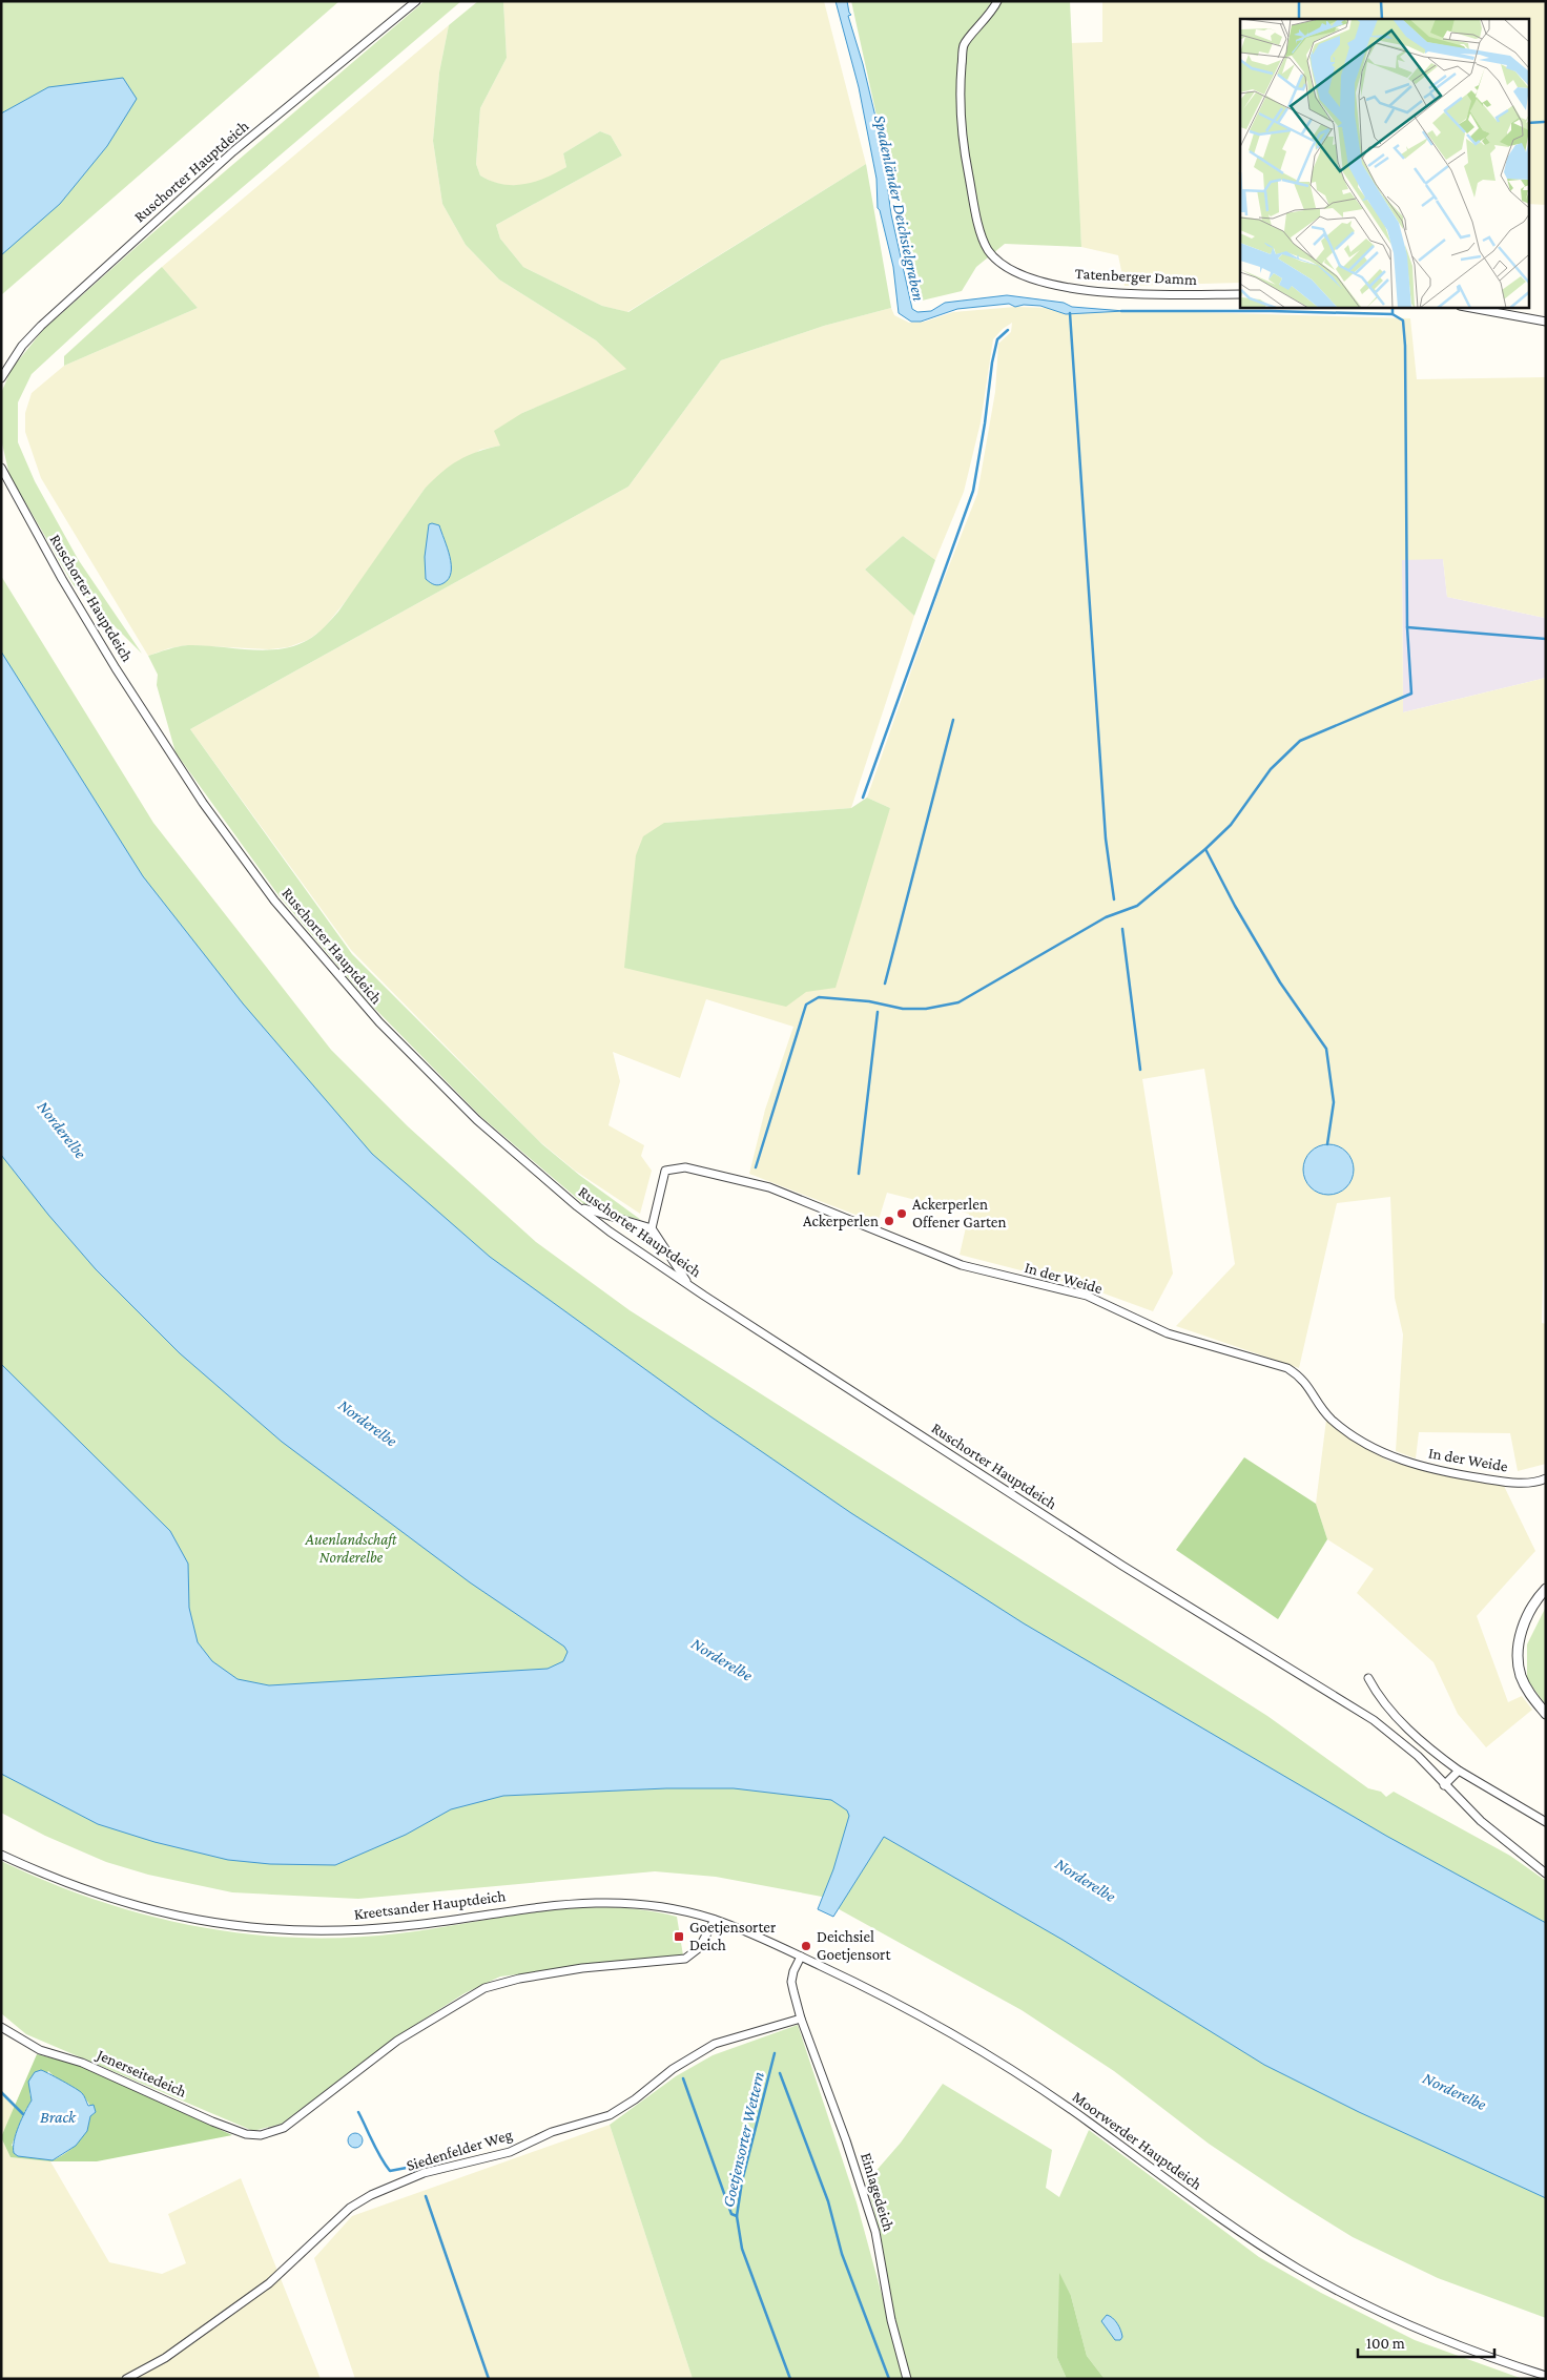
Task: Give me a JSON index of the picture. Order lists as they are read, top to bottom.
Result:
{
  "streets": {
    "street": [
      "Ruschorter Hauptdeich",
      "Tatenberger Damm",
      "In der Weide",
      "Kreetsander Hauptdeich",
      "Jenerseitedeich",
      "Moorwerder Hauptdeich",
      "Siedenfelder Weg",
      "Einlagedeich"
    ]
  },
  "crossings": [
    ["Kreetsander Hauptdeich", "Jenerseitedeich"],
    ["Kreetsander Hauptdeich", "Moorwerder Hauptdeich"],
    ["Jenerseitedeich", "Moorwerder Hauptdeich"],
    ["Siedenfelder Weg", "Einlagedeich"]
  ],
  "water": [
    "Spadenländer Deichsielgraben",
    "Norderelbe",
    "Brack",
    "Goetjensorter Wettern"
  ],
  "parks": ["Auenlandschaft Norderelbe"],
  "places": {
    "other": ["Ackerperlen Offener Garten", "Ackerperlen", "Deichsiel Goetjensort"],
    "transit": ["Goetjensorter Deich"]
  },
  "scale_bar": "100 m"
}
